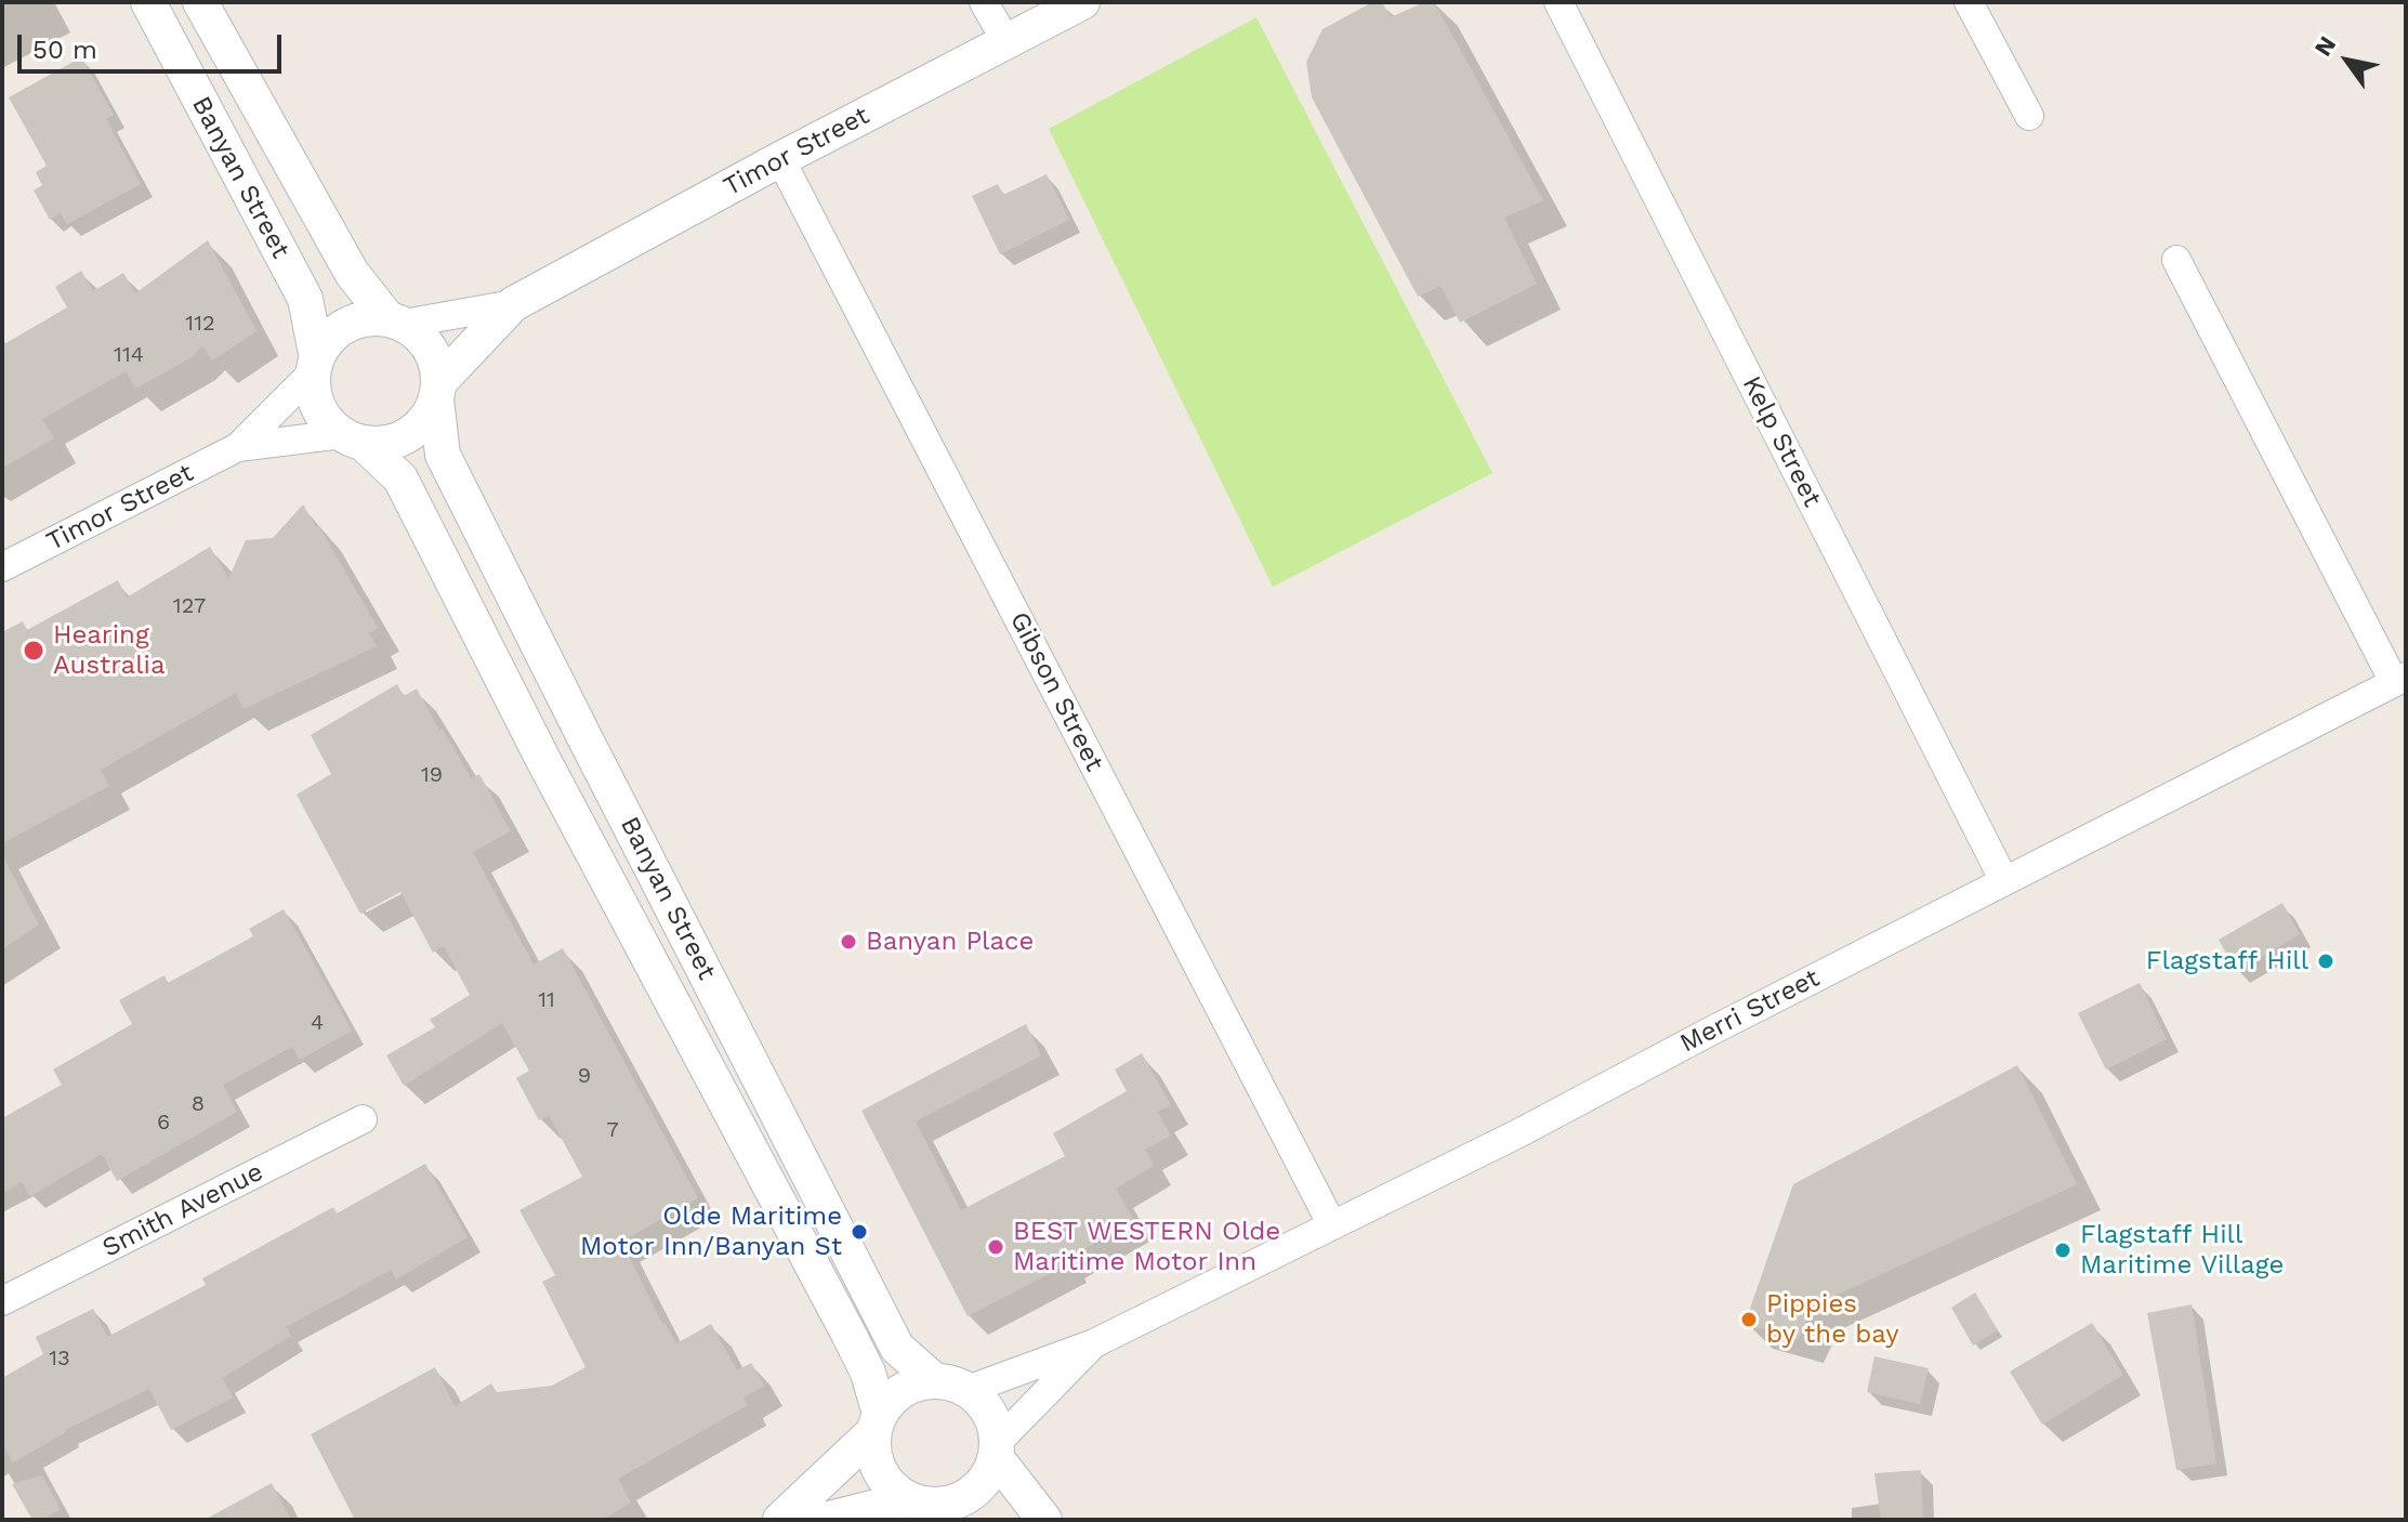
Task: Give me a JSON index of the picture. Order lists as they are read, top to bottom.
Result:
{
  "streets": {
    "street": [
      "Timor Street",
      "Banyan Street",
      "Kelp Street",
      "Gibson Street",
      "Merri Street",
      "Smith Avenue"
    ]
  },
  "crossings": [
    ["Timor Street", "Banyan Street"],
    ["Timor Street", "Gibson Street"],
    ["Banyan Street", "Merri Street"],
    ["Kelp Street", "Merri Street"],
    ["Gibson Street", "Merri Street"]
  ],
  "places": [
    "Hearing Australia",
    "Banyan Place",
    "Flagstaff Hill",
    "Olde Maritime Motor Inn/Banyan St",
    "BEST WESTERN Olde Maritime Motor Inn",
    "Flagstaff Hill Maritime Village",
    "Pippies by the bay"
  ],
  "house_numbers": [
    "112",
    "114",
    "127",
    "19",
    "11",
    "4",
    "9",
    "8",
    "6",
    "7",
    "13"
  ],
  "scale_bar": "50 m",
  "north": "top left"
}
